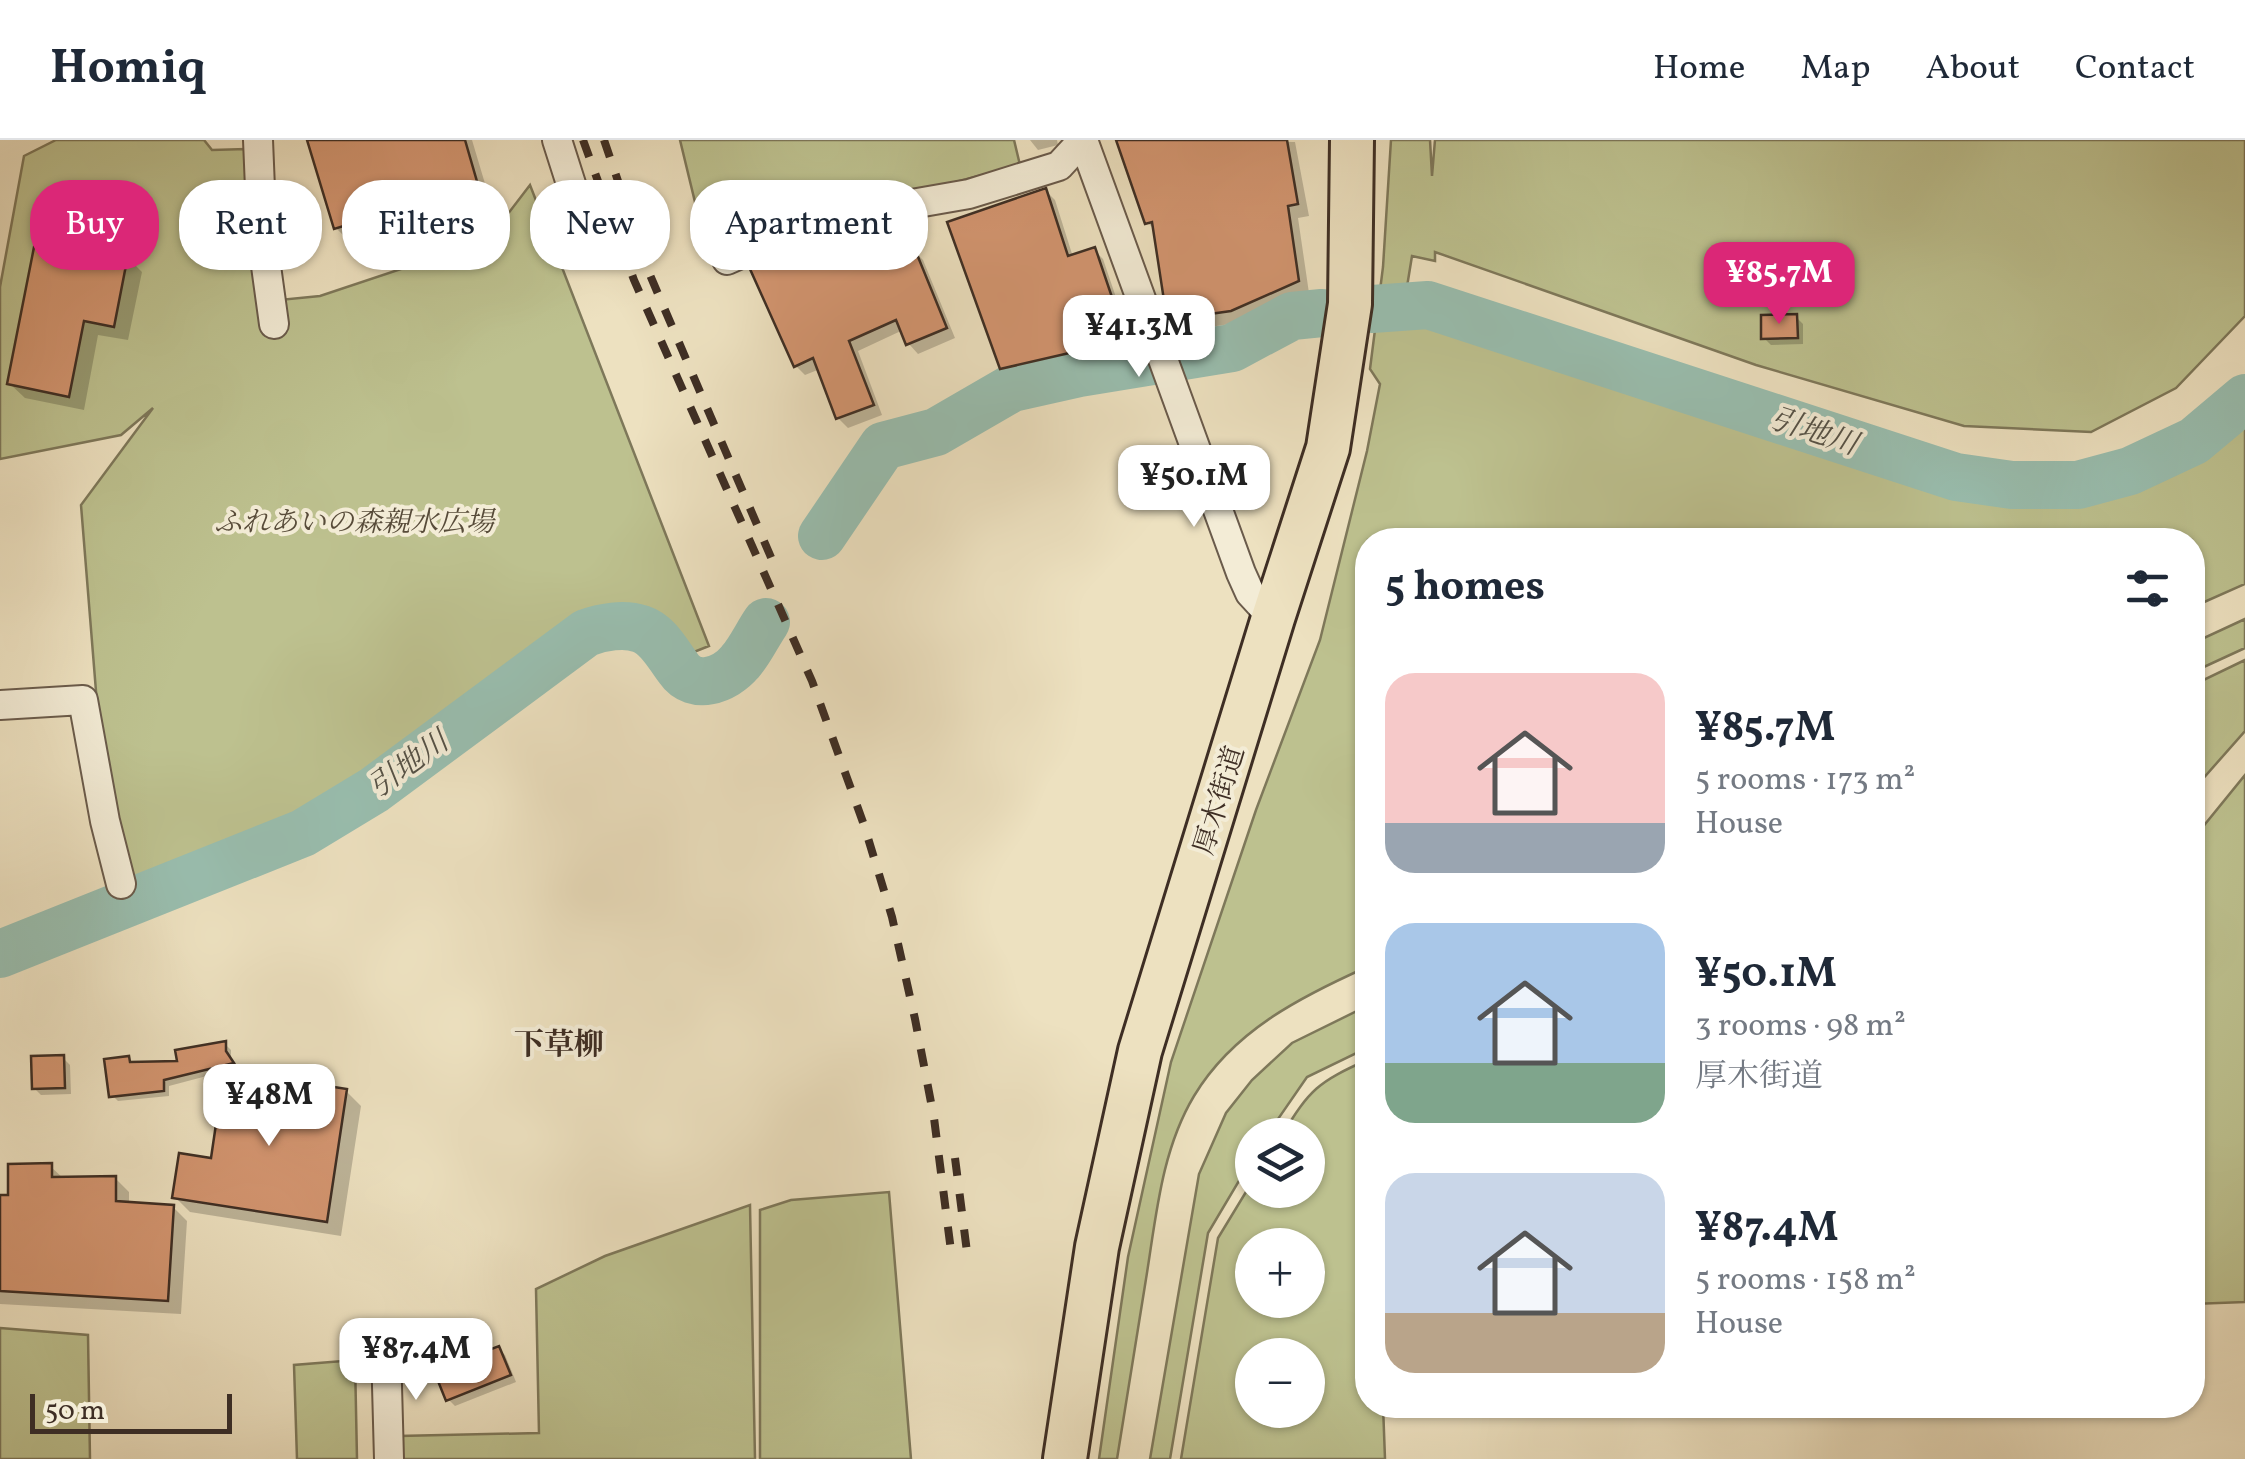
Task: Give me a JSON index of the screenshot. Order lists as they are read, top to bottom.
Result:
{
  "streets": {
    "main road": ["厚木街道"]
  },
  "districts": ["下草柳"],
  "water": ["引地川"],
  "parks": ["ふれあいの森親水広場"],
  "scale_bar": "50 m",
  "page": {
    "header": "Homiq",
    "nav": [
      "Home",
      "Map",
      "About",
      "Contact"
    ],
    "chip": [
      "Buy",
      "Rent",
      "Filters",
      "New",
      "Apartment"
    ],
    "price": [
      "¥85.7M",
      "¥41.3M",
      "¥50.1M",
      "¥48M",
      "¥87.4M"
    ],
    "heading": "5 homes",
    "list": [
      {
        "name": "¥85.7M",
        "note": "5 rooms · 173 m² · House"
      },
      {
        "name": "¥50.1M",
        "note": "3 rooms · 98 m² · 厚木街道"
      },
      {
        "name": "¥87.4M",
        "note": "5 rooms · 158 m² · House"
      }
    ],
    "map_buttons": ["+", "−"],
    "scale": "50 m"
  }
}
